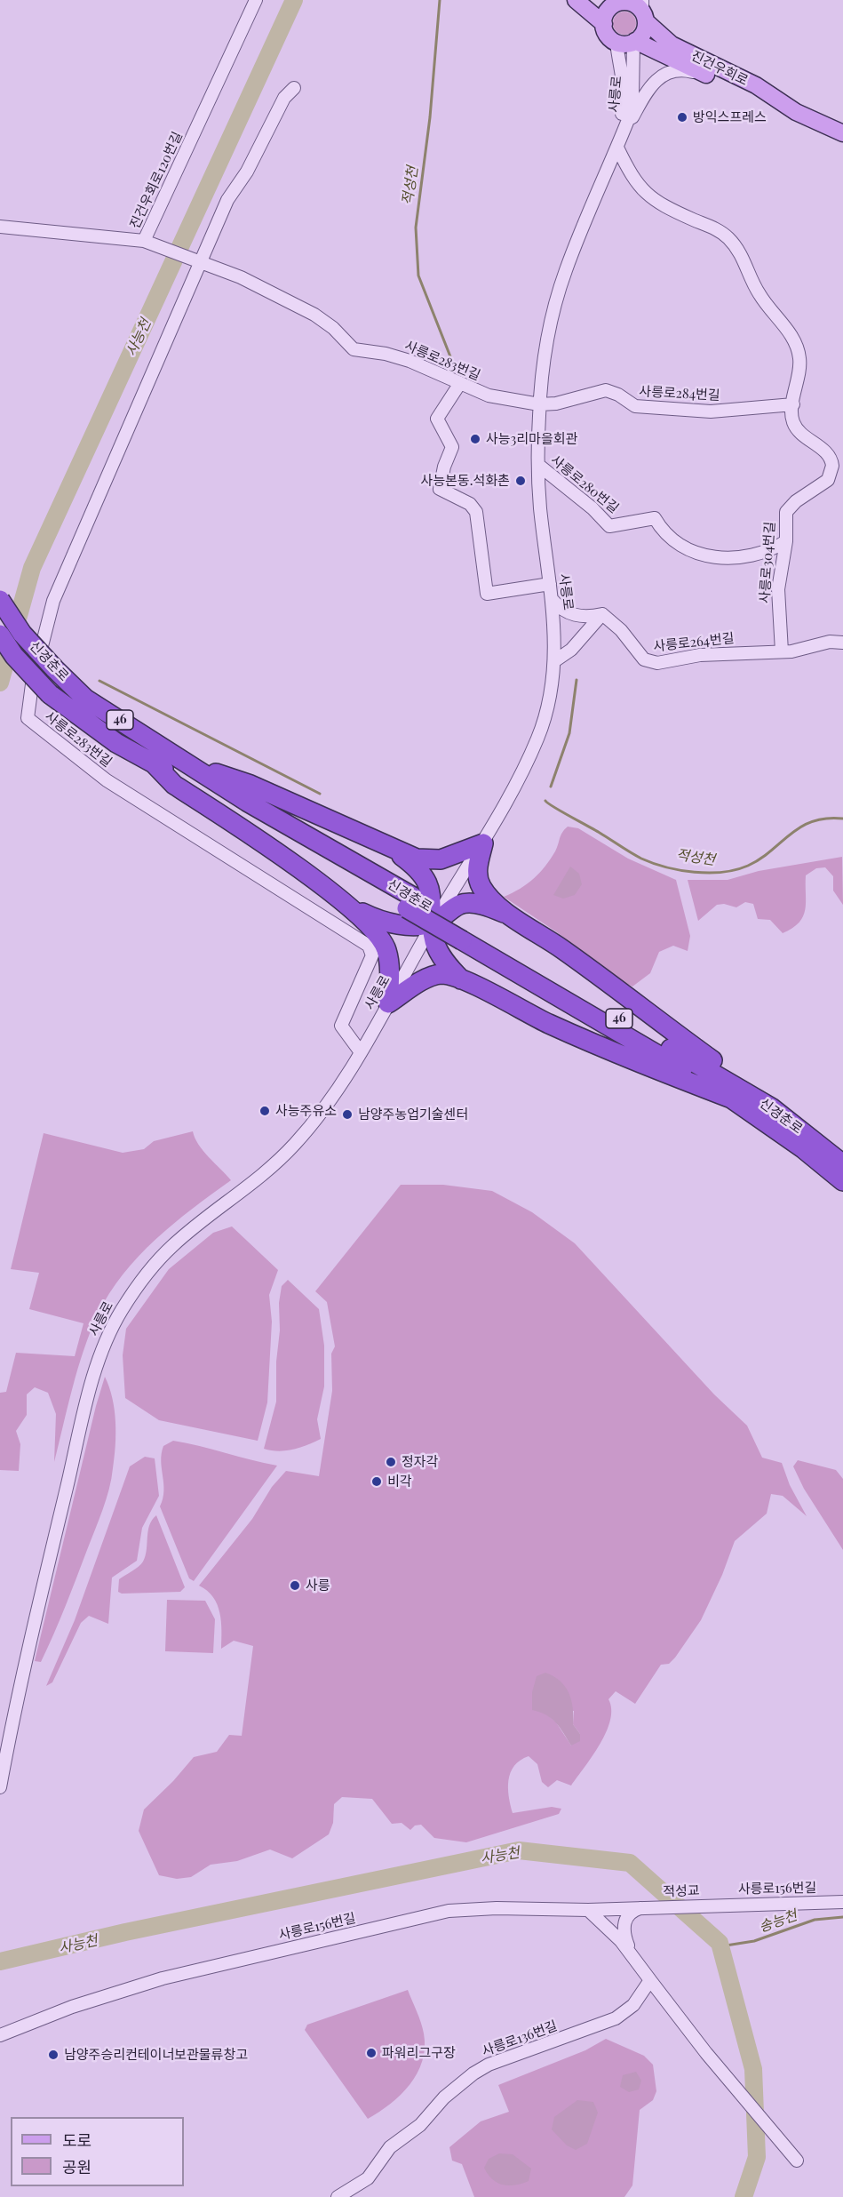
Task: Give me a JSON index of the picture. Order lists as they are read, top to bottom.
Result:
{
  "streets": {
    "highway": ["신경춘로", "46"],
    "main road": ["진건우회로"],
    "street": [
      "사릉로",
      "진건우회로120번길",
      "사릉로283번길",
      "사릉로284번길",
      "사릉로280번길",
      "사릉로304번길",
      "사릉로264번길",
      "사릉로156번길",
      "적성교",
      "사릉로136번길"
    ]
  },
  "crossings": [
    ["진건우회로", "사릉로"],
    ["사릉로", "사릉로283번길"],
    ["사릉로", "사릉로284번길"],
    ["사릉로", "사릉로280번길"],
    ["사릉로", "사릉로304번길"],
    ["사릉로283번길", "사릉로284번길"],
    ["사릉로284번길", "사릉로304번길"],
    ["사릉로280번길", "사릉로304번길"],
    ["사릉로304번길", "사릉로264번길"],
    ["사릉로156번길", "적성교"]
  ],
  "water": ["적성천", "사능천", "송능천"],
  "places": [
    "방익스프레스",
    "사능3리마을회관",
    "사능본동.석화촌",
    "사능주유소",
    "남양주농업기술센터",
    "정자각",
    "비각",
    "사릉",
    "파워리그구장",
    "남양주승리컨테이너보관물류창고"
  ],
  "legend": ["도로", "공원"]
}
